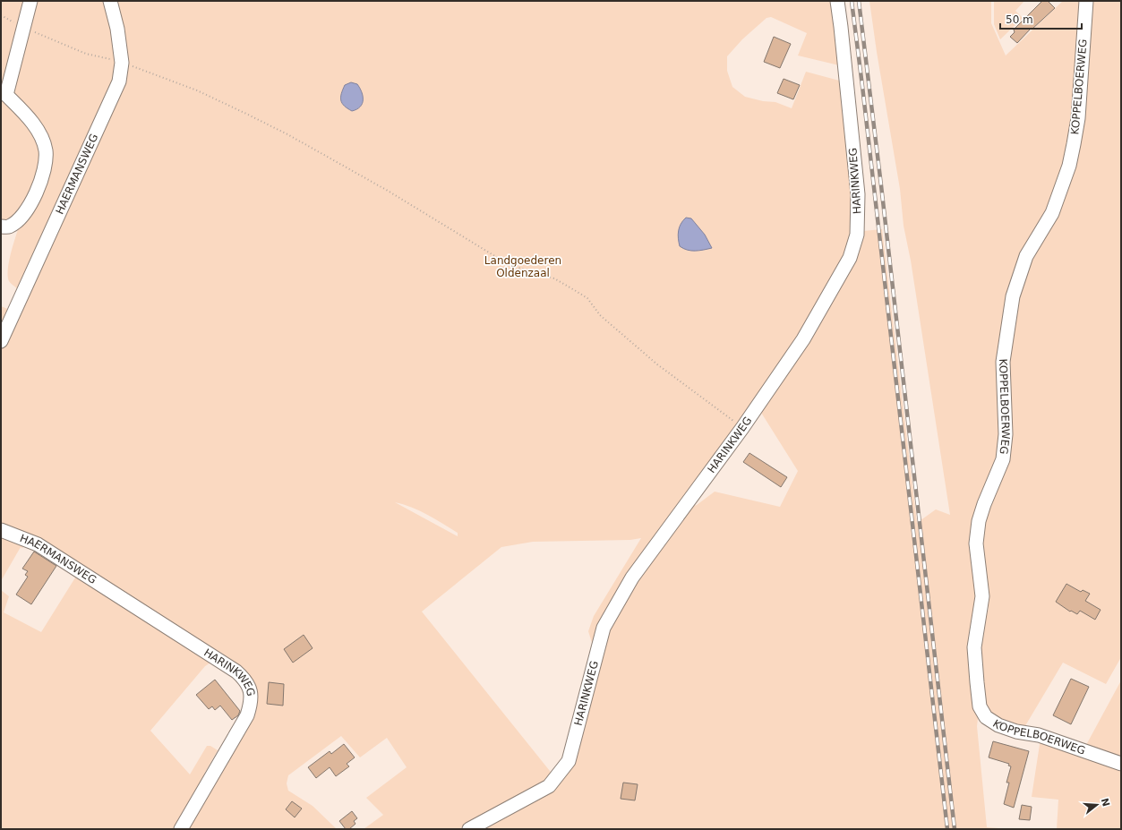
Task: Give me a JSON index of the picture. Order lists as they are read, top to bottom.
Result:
{
  "streets": {
    "street": ["KOPPELBOERWEG", "HAERMANSWEG", "HARINKWEG"]
  },
  "crossings": [
    ["HAERMANSWEG", "HARINKWEG"]
  ],
  "parks": ["Landgoederen Oldenzaal"],
  "scale_bar": "50 m",
  "north": "right"
}
